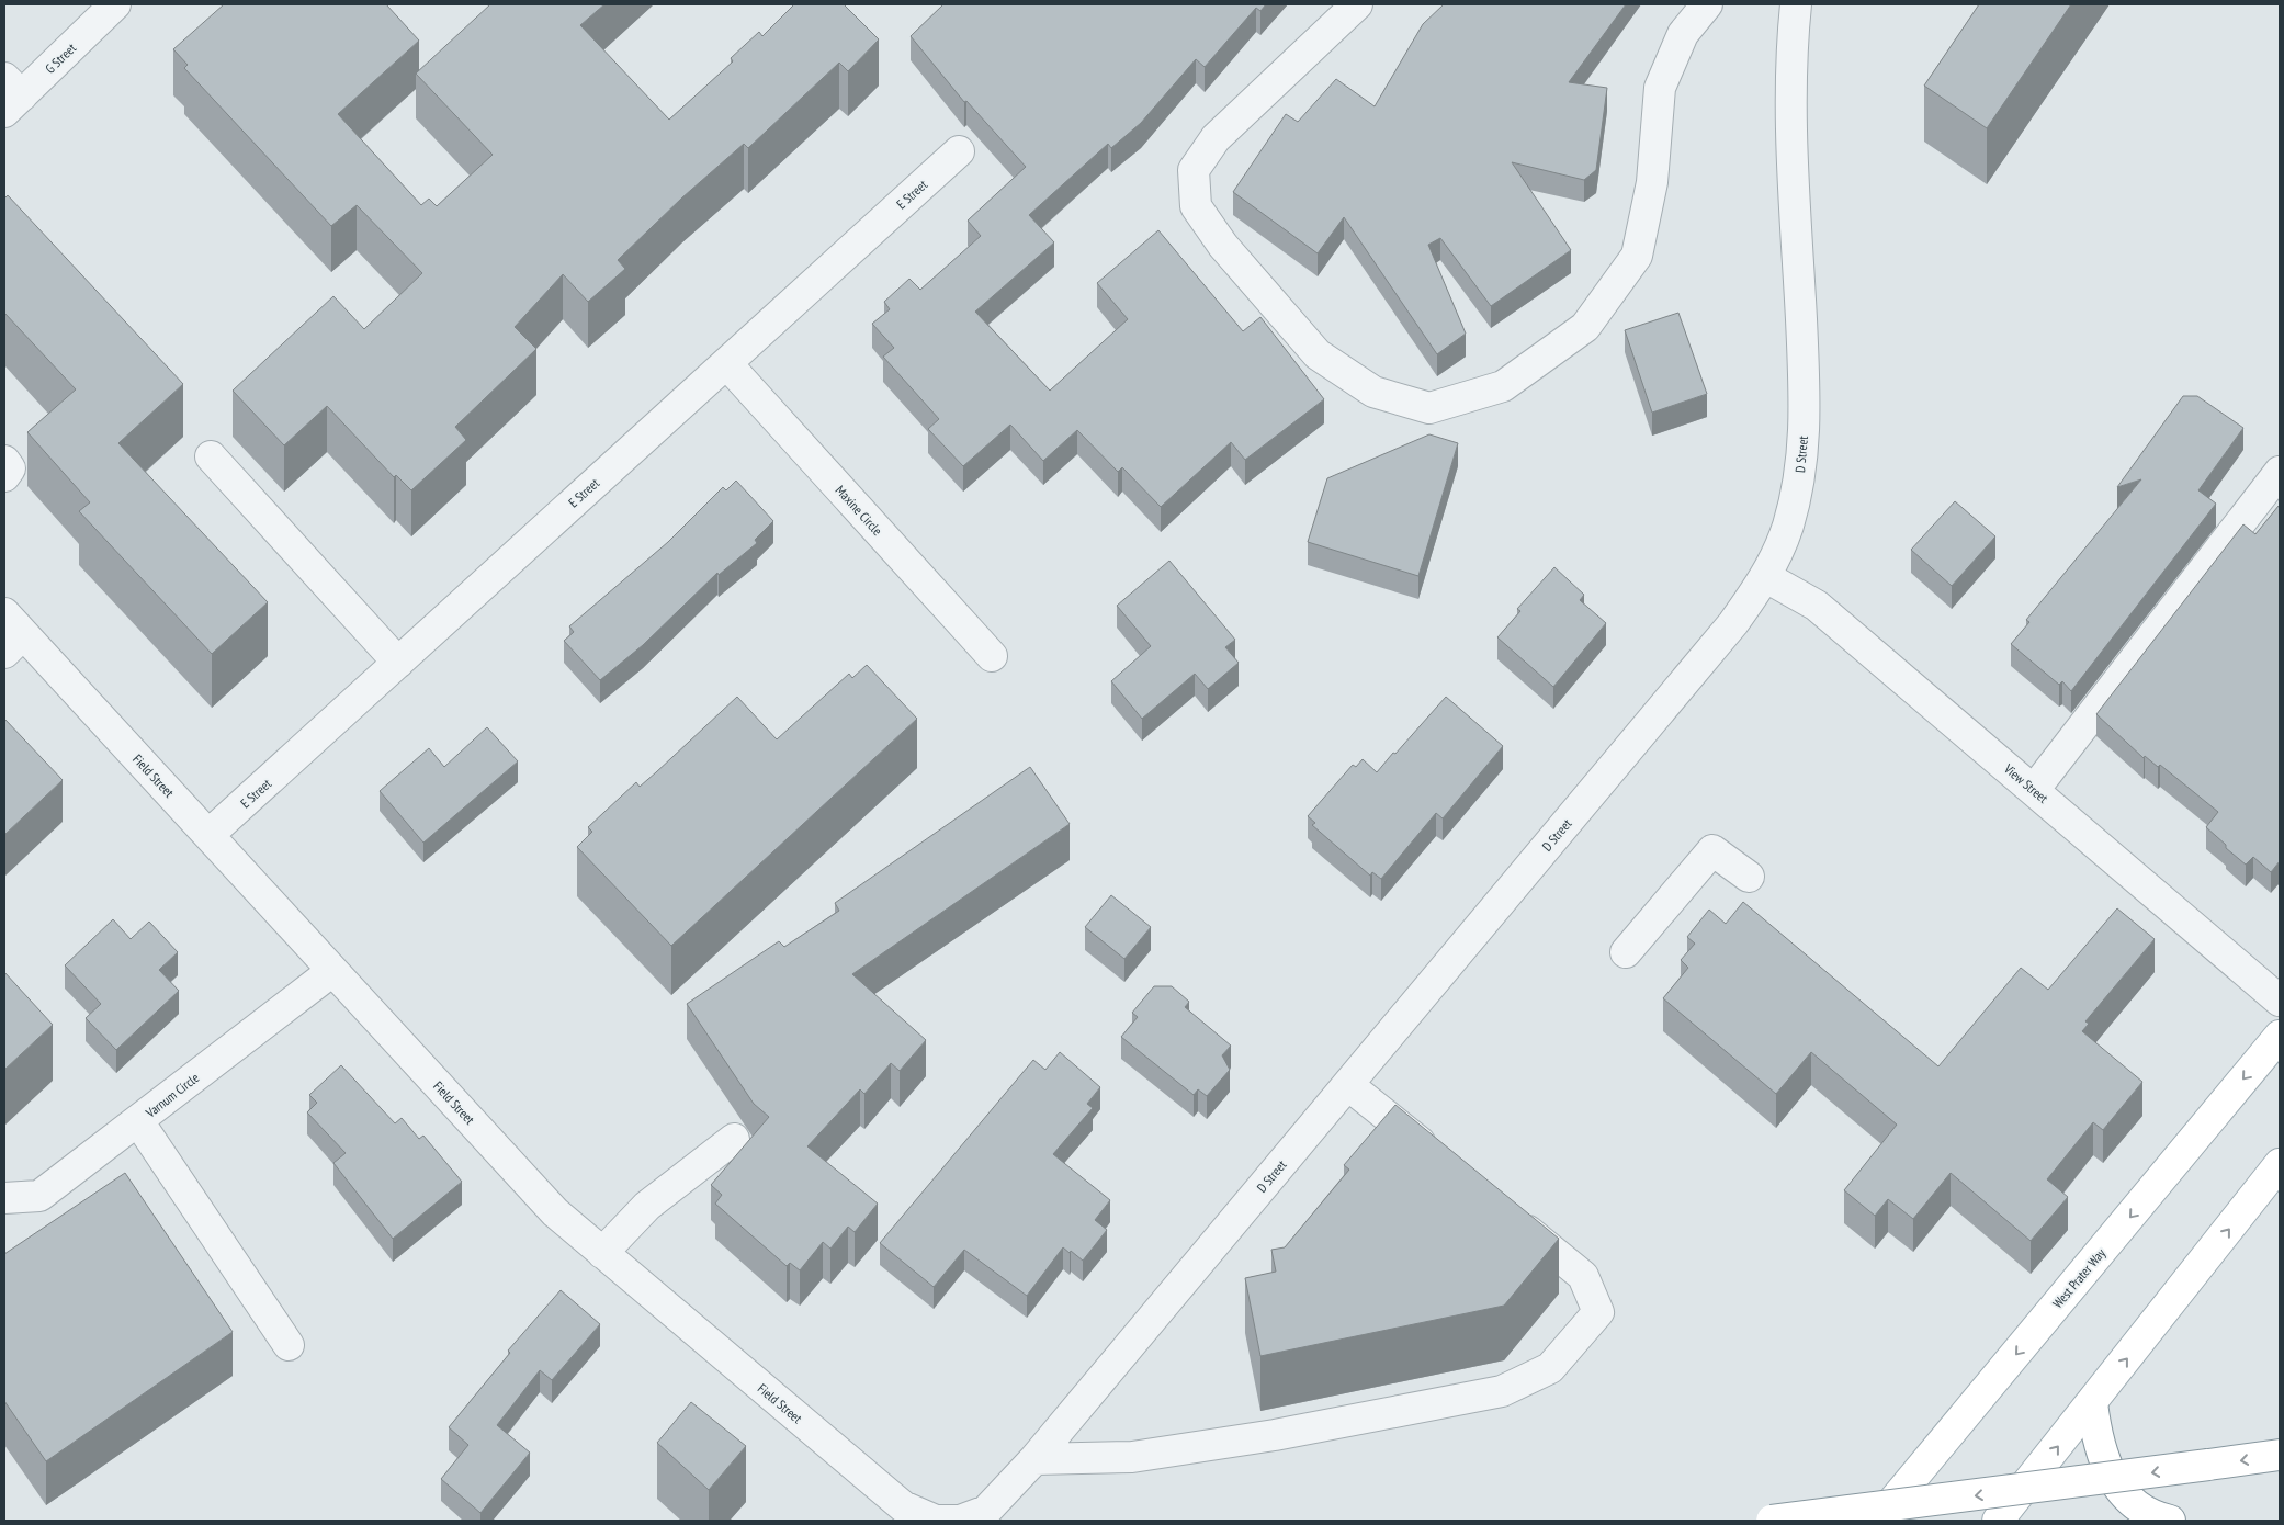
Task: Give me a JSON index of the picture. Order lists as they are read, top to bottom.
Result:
{
  "streets": {
    "main road": ["West Prater Way"],
    "street": [
      "G Street",
      "E Street",
      "D Street",
      "Maxine Circle",
      "Field Street",
      "View Street",
      "Varnum Circle"
    ]
  },
  "crossings": [
    ["E Street", "Maxine Circle"],
    ["E Street", "Field Street"],
    ["D Street", "Field Street"],
    ["D Street", "View Street"],
    ["Field Street", "Varnum Circle"]
  ]
}
